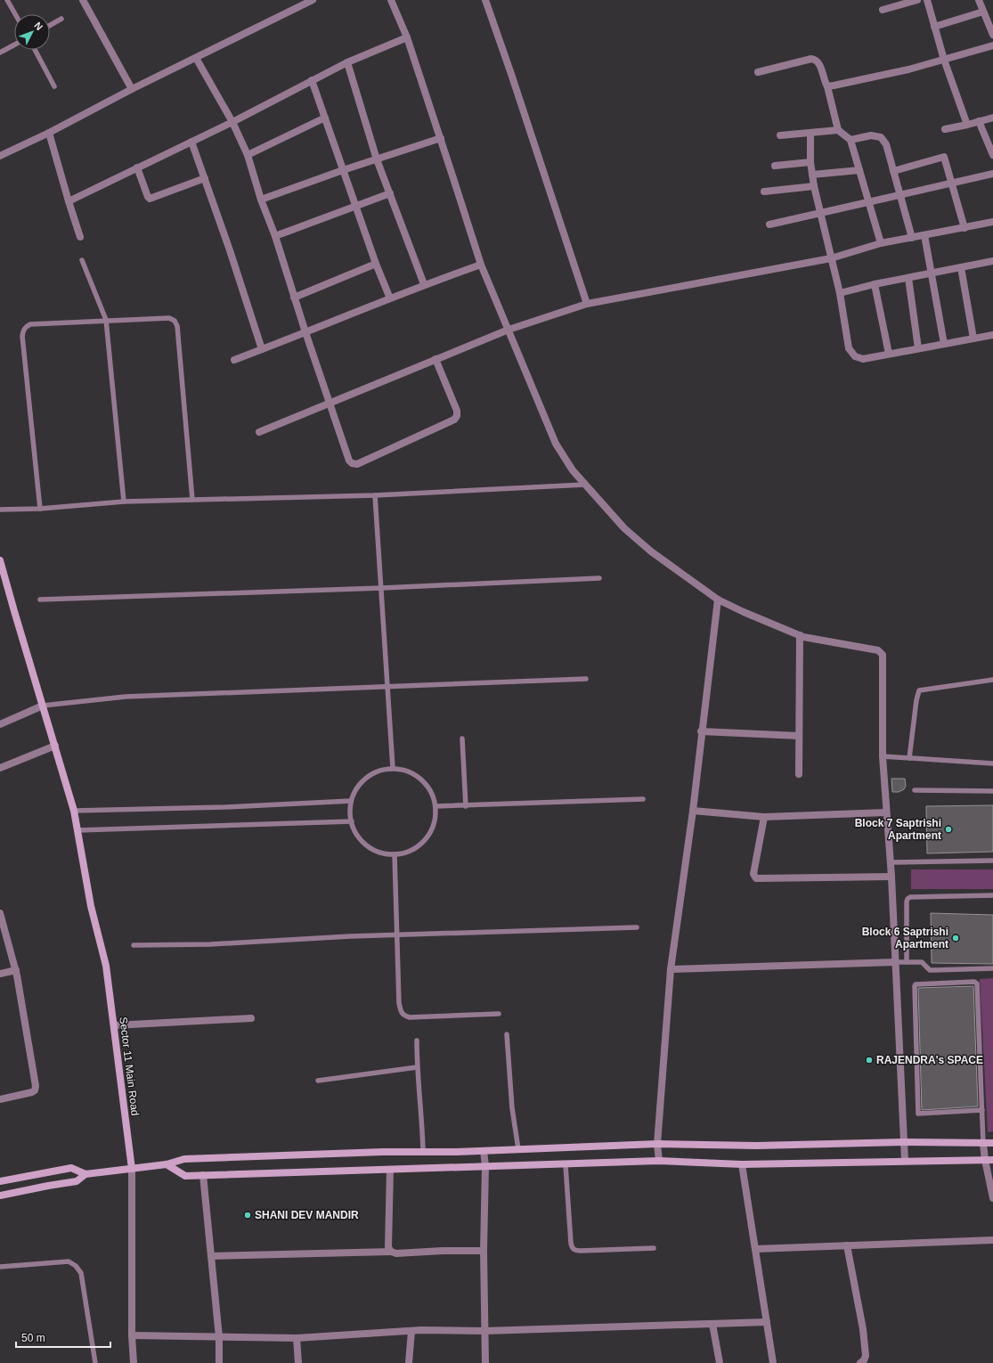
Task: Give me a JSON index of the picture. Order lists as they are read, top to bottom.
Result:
{
  "streets": {
    "street": ["Sector 11 Main Road"]
  },
  "places": [
    "Block 7 Saptrishi Apartment",
    "Block 6 Saptrishi Apartment",
    "RAJENDRA's SPACE",
    "SHANI DEV MANDIR"
  ],
  "scale_bar": "50 m",
  "north": "top right"
}
